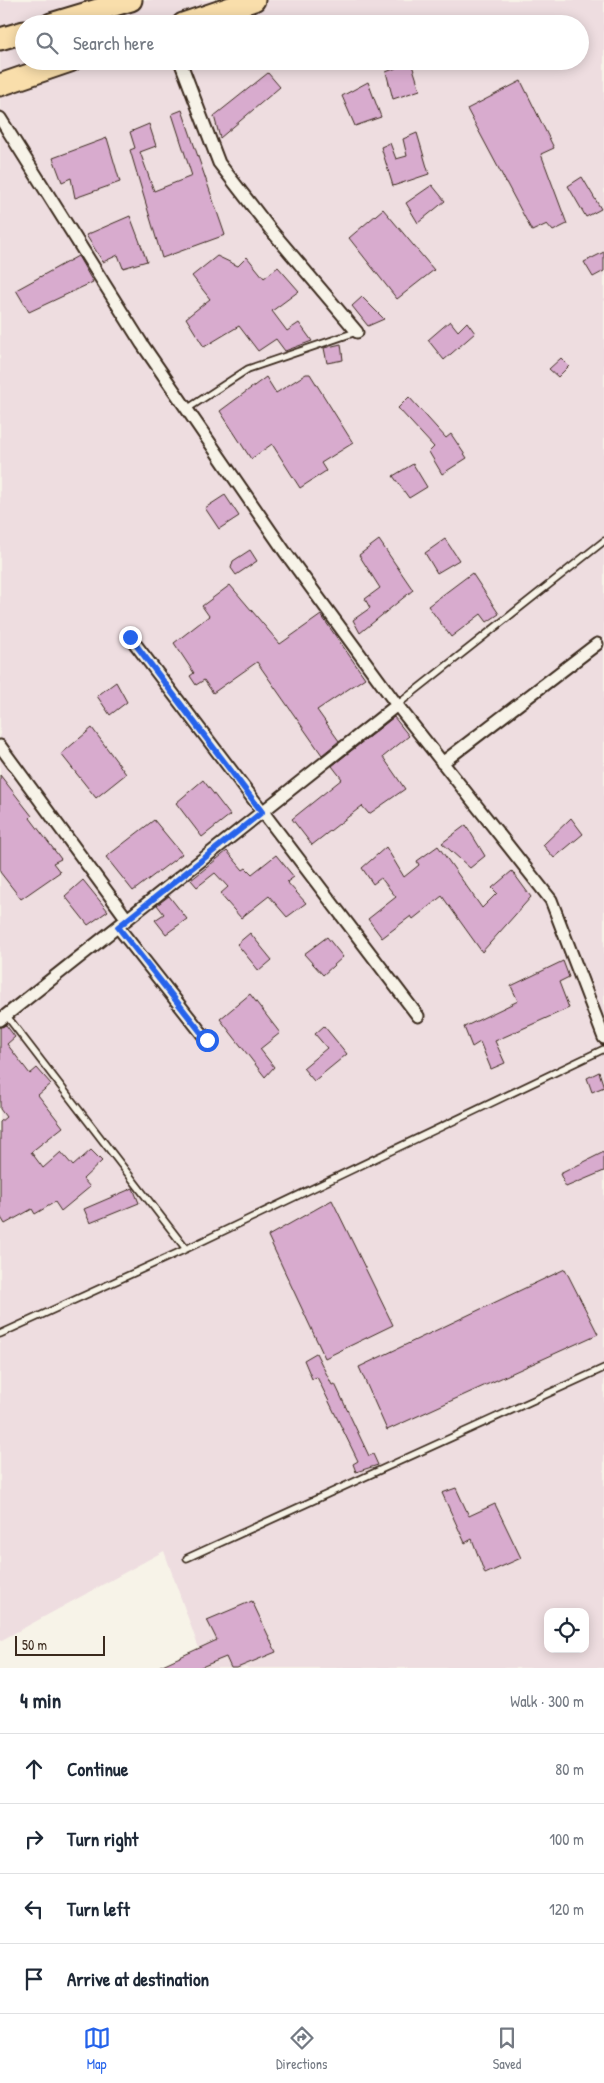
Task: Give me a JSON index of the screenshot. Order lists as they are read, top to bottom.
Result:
{
  "scale_bar": "50 m",
  "page": {
    "search": "Search here",
    "scale": "50 m",
    "heading": ["4 min", "Walk · 300 m"],
    "list": [
      ["Continue", "80 m"],
      ["Turn right", "100 m"],
      ["Turn left", "120 m"],
      "Arrive at destination"
    ],
    "nav": ["Map", "Directions", "Saved"]
  }
}
